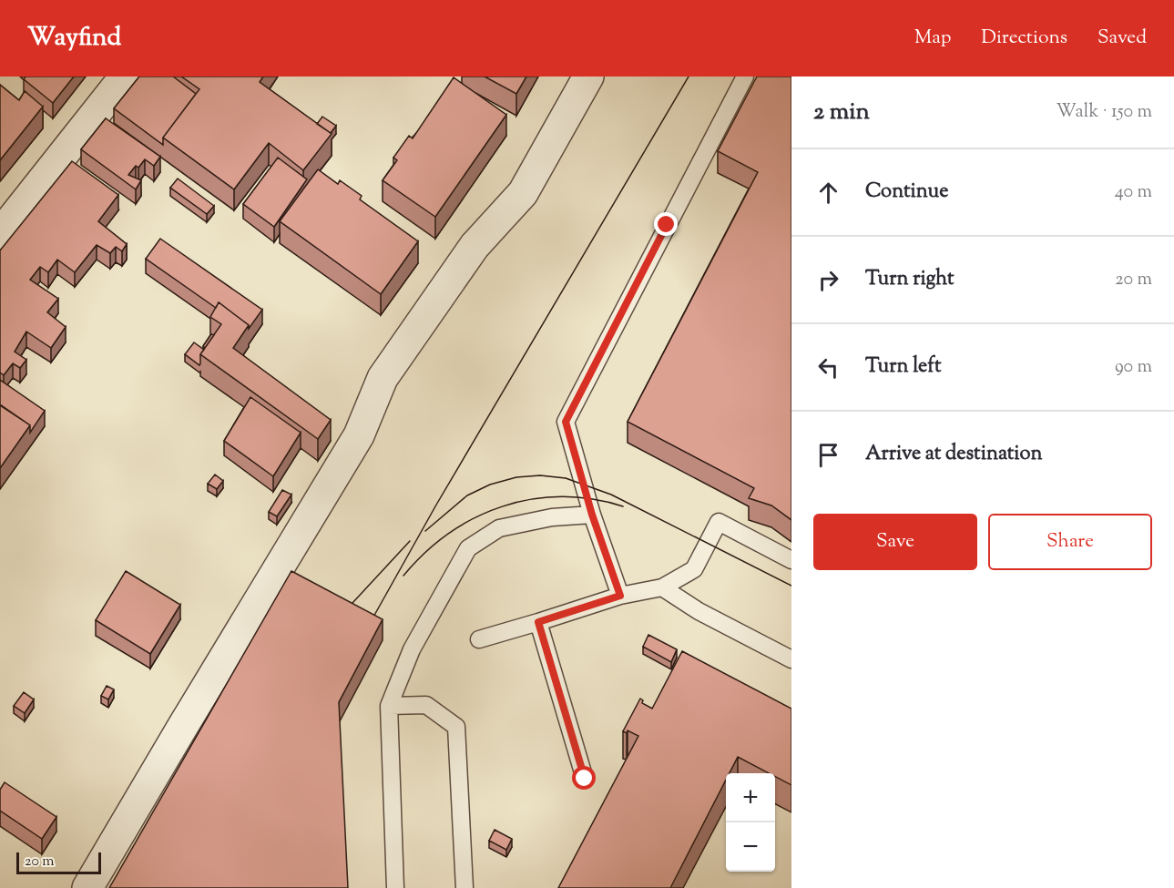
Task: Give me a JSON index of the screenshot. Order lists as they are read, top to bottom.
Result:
{
  "scale_bar": "20 m",
  "page": {
    "header": "Wayfind",
    "nav": ["Map", "Directions", "Saved"],
    "heading": ["2 min", "Walk · 150 m"],
    "list": [
      ["Continue", "40 m"],
      ["Turn right", "20 m"],
      ["Turn left", "90 m"],
      "Arrive at destination"
    ],
    "buttons": ["Save", "Share"],
    "map_buttons": ["+", "−"],
    "scale": "20 m"
  }
}
